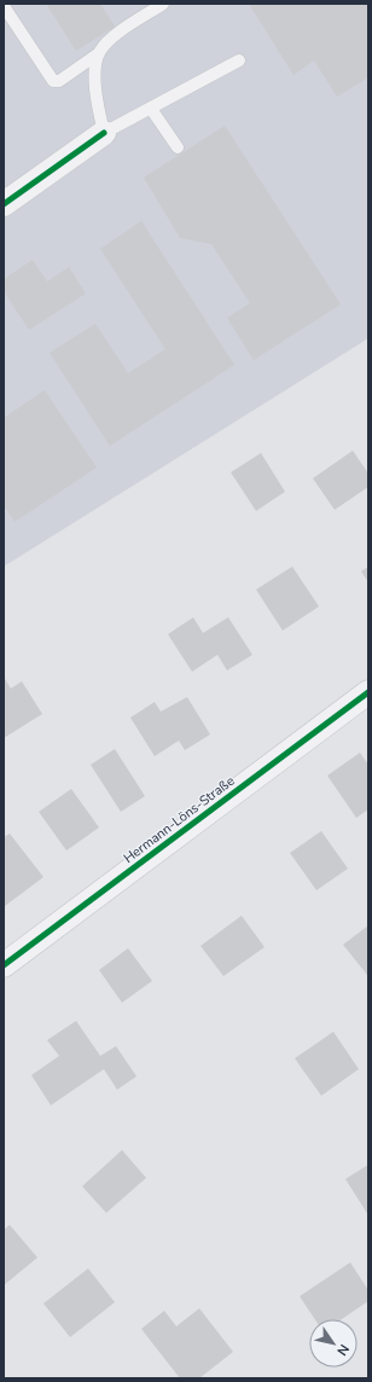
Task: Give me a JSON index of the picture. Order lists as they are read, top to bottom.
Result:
{
  "streets": {
    "street": ["Hermann-Löns-Straße"]
  },
  "north": "bottom right"
}
